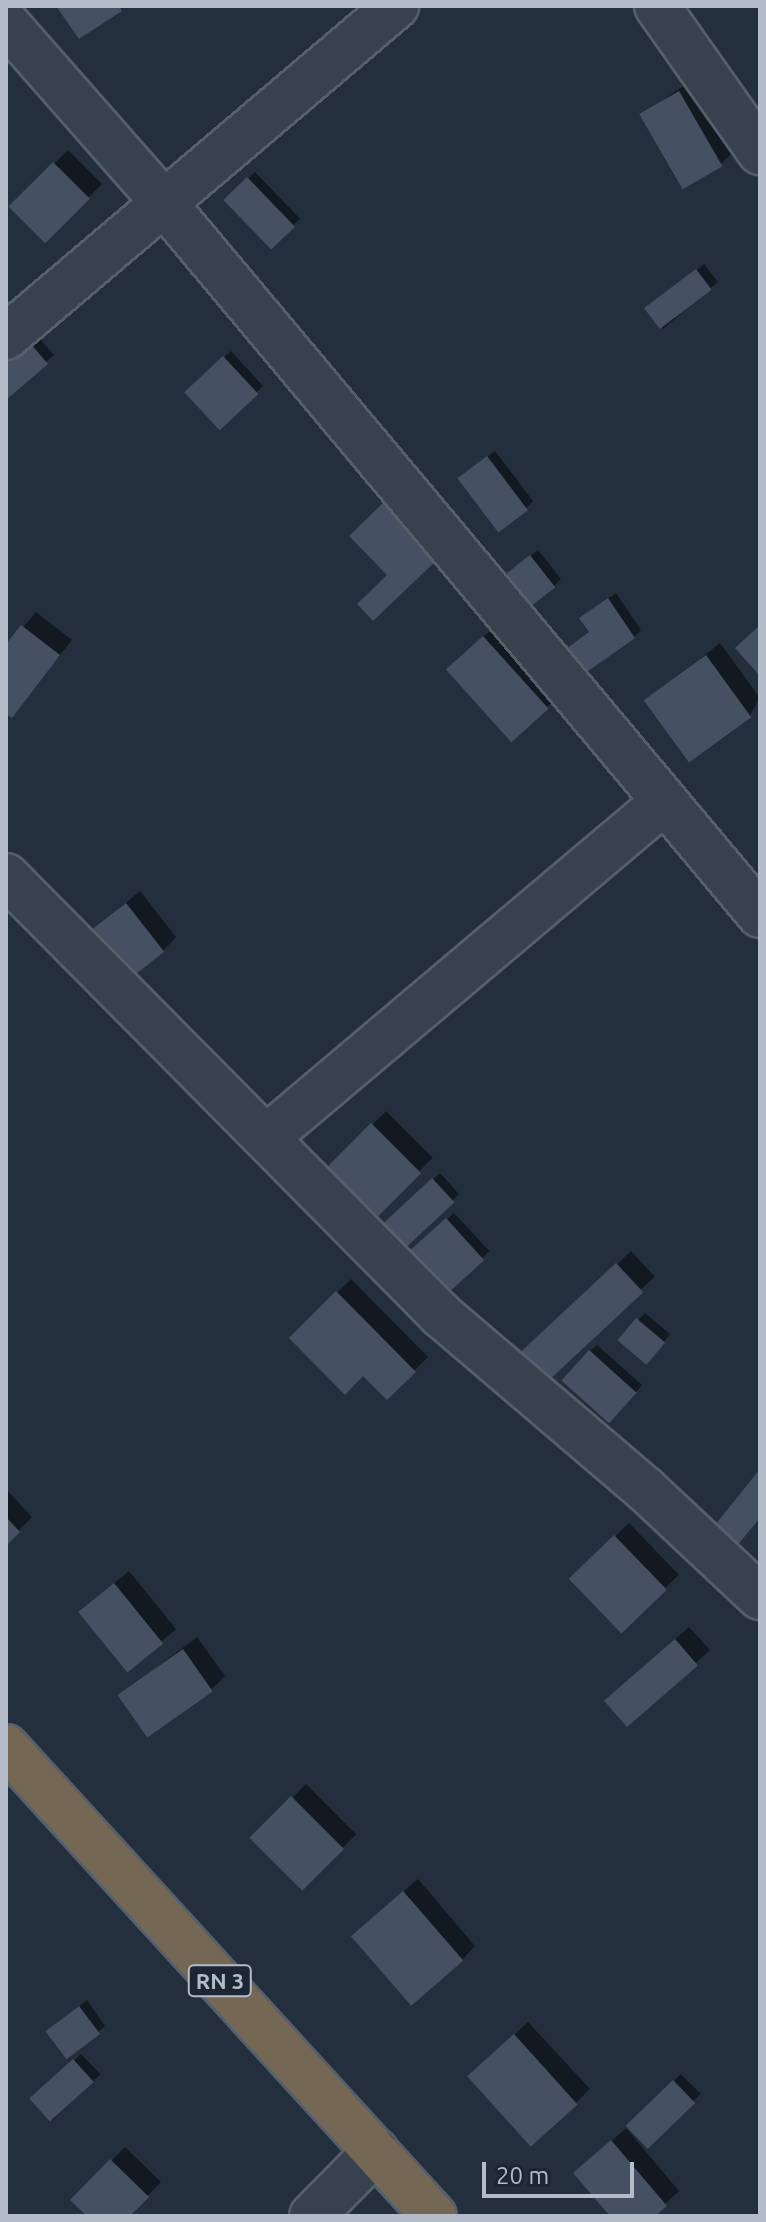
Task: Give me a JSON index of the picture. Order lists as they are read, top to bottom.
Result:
{
  "streets": {
    "highway": ["RN 3"]
  },
  "scale_bar": "20 m"
}
